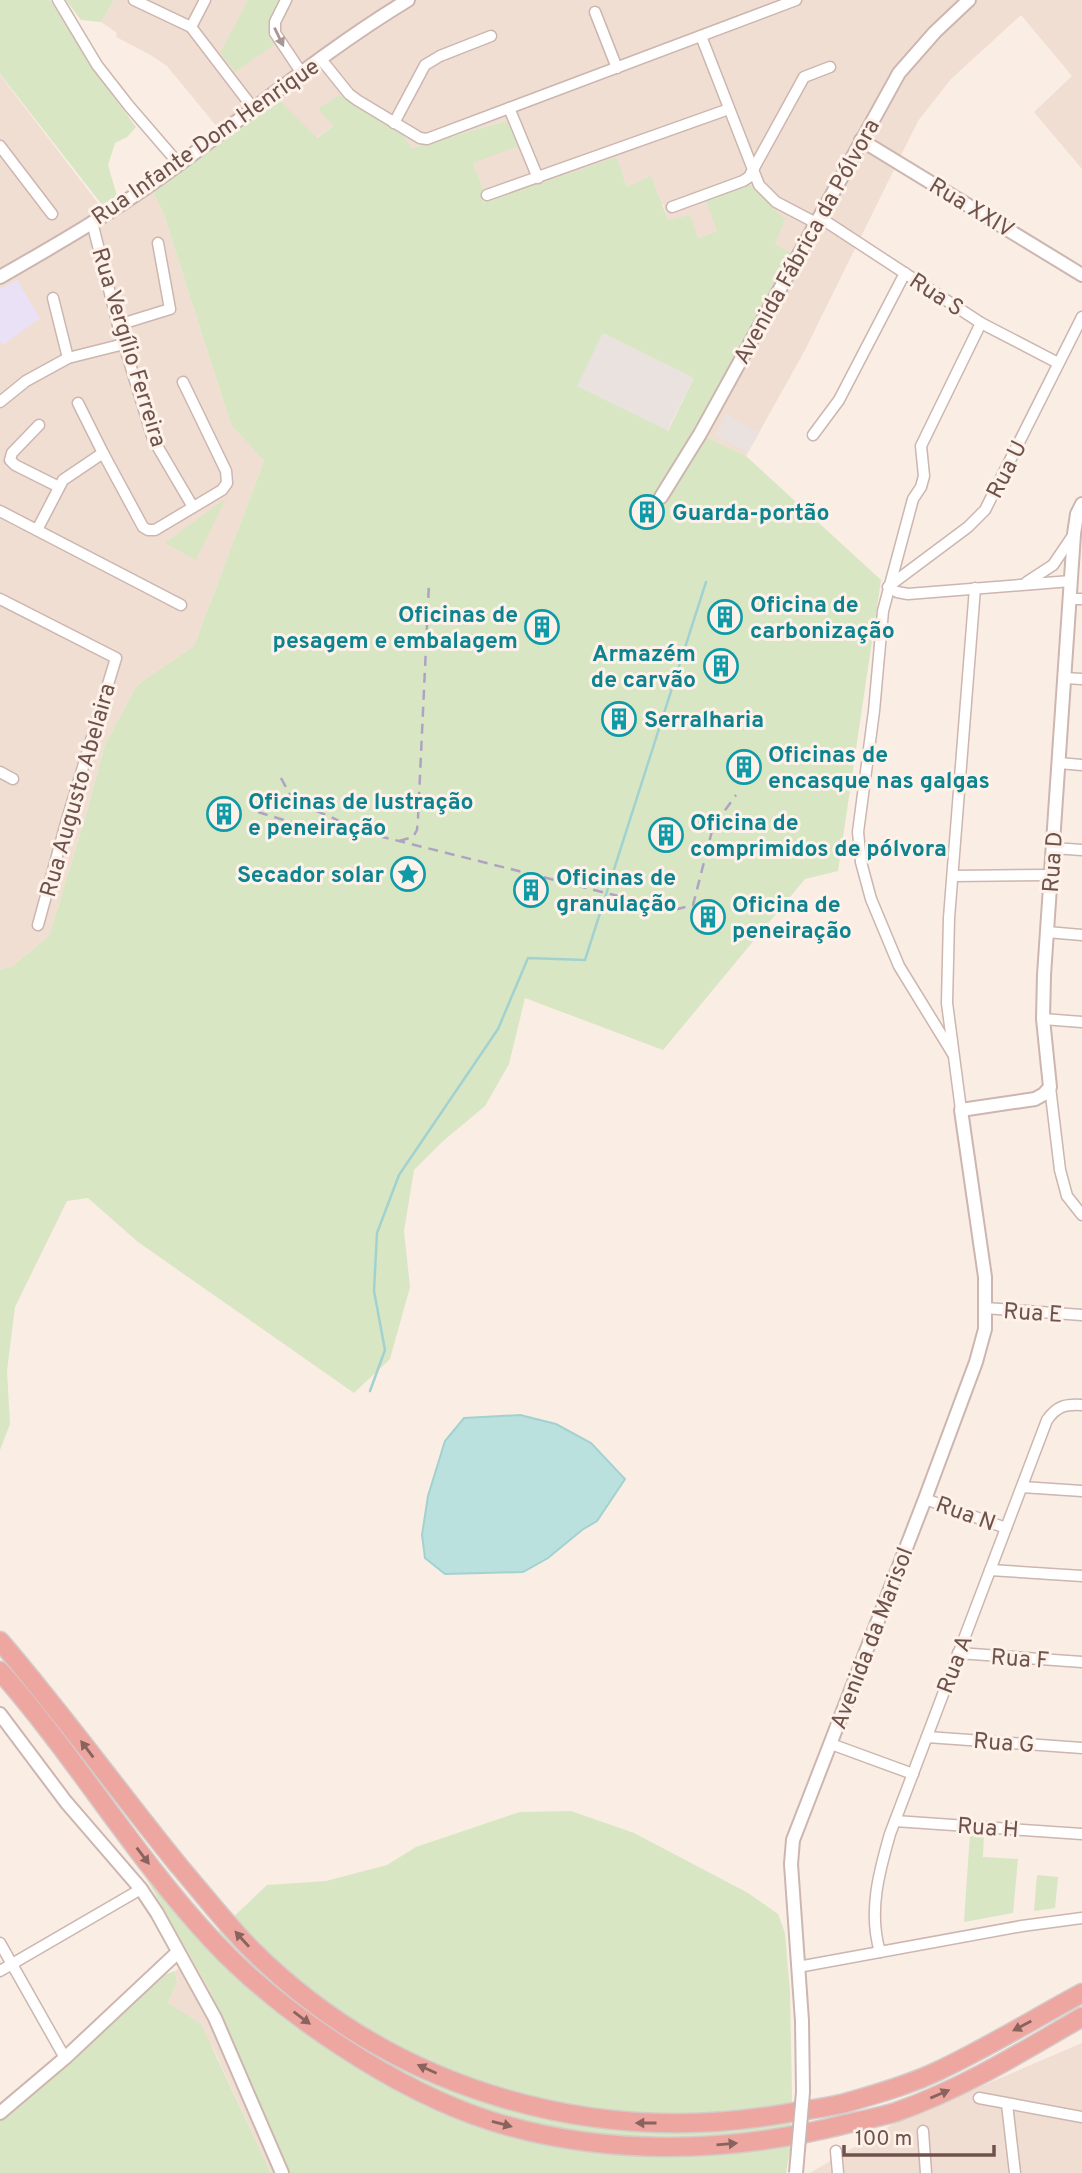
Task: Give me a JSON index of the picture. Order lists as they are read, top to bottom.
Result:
{
  "streets": {
    "street": [
      "Rua Infante Dom Henrique",
      "Rua XXIV",
      "Avenida Fábrica da Pólvora",
      "Rua S",
      "Rua Vergílio Ferreira",
      "Rua U",
      "Rua Augusto Abelaira",
      "Rua D",
      "Rua E",
      "Rua N",
      "Avenida da Marisol",
      "Rua F",
      "Rua A",
      "Rua G",
      "Rua H"
    ]
  },
  "crossings": [
    ["Rua Infante Dom Henrique", "Rua Vergílio Ferreira"],
    ["Rua XXIV", "Avenida Fábrica da Pólvora"],
    ["Avenida Fábrica da Pólvora", "Rua S"],
    ["Rua S", "Rua U"],
    ["Rua E", "Avenida da Marisol"],
    ["Rua N", "Avenida da Marisol"],
    ["Rua N", "Rua A"],
    ["Rua F", "Rua A"],
    ["Rua A", "Rua G"],
    ["Rua A", "Rua H"]
  ],
  "places": {
    "building": [
      "Guarda-portão",
      "Oficina de carbonização",
      "Oficinas de pesagem e embalagem",
      "Armazém de carvão",
      "Serralharia",
      "Oficinas de encasque nas galgas",
      "Oficinas de lustração e peneiração",
      "Oficina de comprimidos de pólvora",
      "Oficinas de granulação",
      "Oficina de peneiração"
    ],
    "place": ["Secador solar"]
  },
  "scale_bar": "100 m"
}
